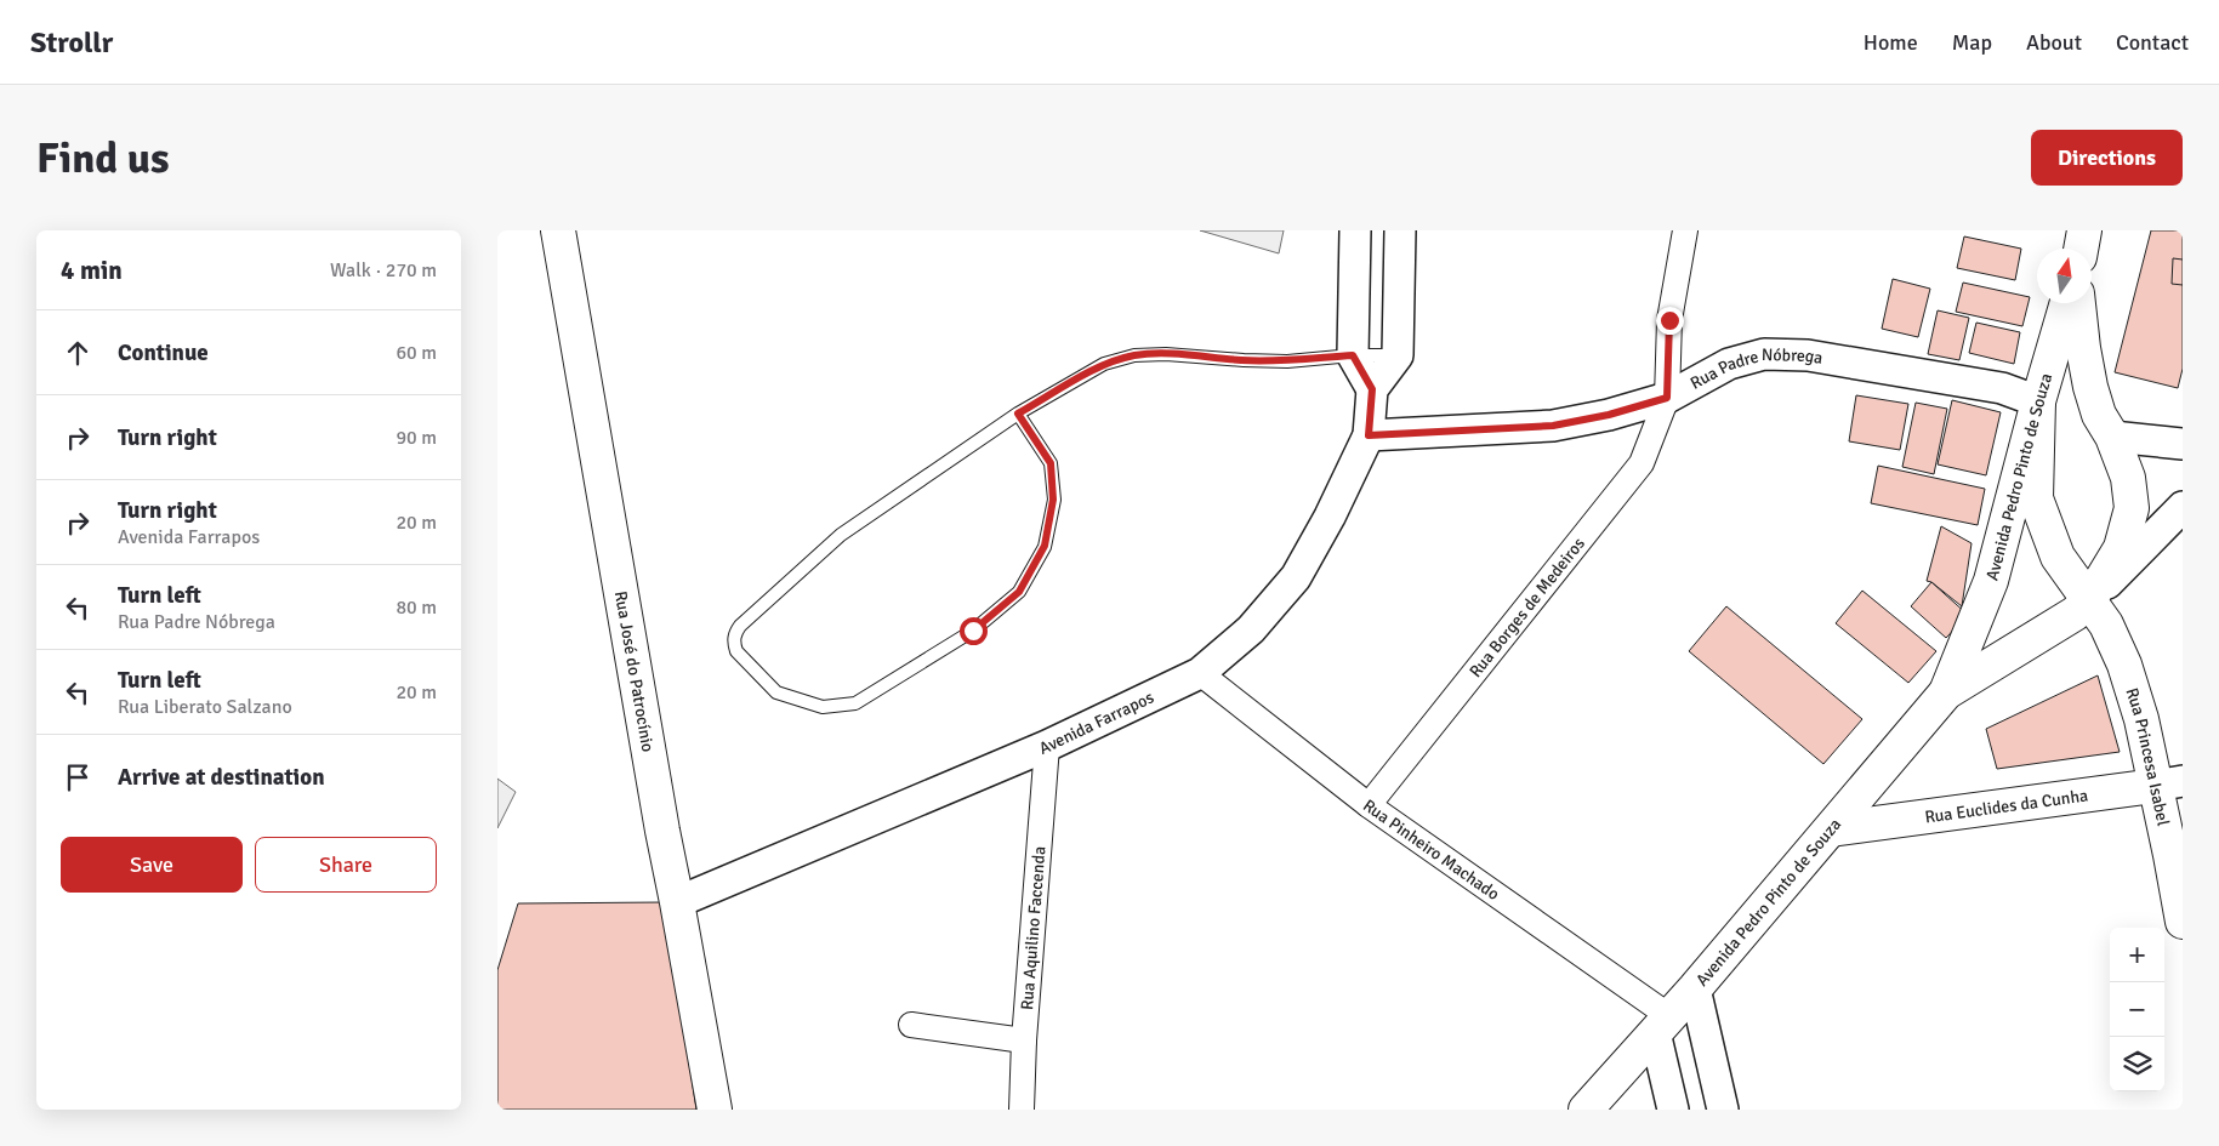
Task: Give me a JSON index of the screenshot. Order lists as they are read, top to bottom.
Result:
{
  "streets": {
    "main road": [
      "Avenida Pedro Pinto de Souza",
      "Rua José do Patrocínio",
      "Rua Princesa Isabel",
      "Rua Euclides da Cunha"
    ],
    "street": [
      "Rua Padre Nóbrega",
      "Rua Borges de Medeiros",
      "Avenida Farrapos",
      "Rua Pinheiro Machado",
      "Rua Aquilino Faccenda"
    ]
  },
  "crossings": [
    ["Rua Padre Nóbrega", "Avenida Pedro Pinto de Souza"],
    ["Rua Padre Nóbrega", "Rua Borges de Medeiros"],
    ["Rua Padre Nóbrega", "Avenida Farrapos"],
    ["Rua Padre Nóbrega", "Rua Princesa Isabel"],
    ["Avenida Pedro Pinto de Souza", "Rua Princesa Isabel"],
    ["Avenida Pedro Pinto de Souza", "Rua Euclides da Cunha"],
    ["Avenida Pedro Pinto de Souza", "Rua Pinheiro Machado"],
    ["Rua Borges de Medeiros", "Rua Pinheiro Machado"],
    ["Rua José do Patrocínio", "Avenida Farrapos"],
    ["Avenida Farrapos", "Rua Pinheiro Machado"],
    ["Avenida Farrapos", "Rua Aquilino Faccenda"],
    ["Rua Princesa Isabel", "Rua Euclides da Cunha"]
  ],
  "north": "top",
  "page": {
    "header": "Strollr",
    "nav": [
      "Home",
      "Map",
      "About",
      "Contact"
    ],
    "buttons": [
      "Directions",
      ["Save", "Share"]
    ],
    "title": "Find us",
    "heading": ["4 min", "Walk · 270 m"],
    "list": [
      ["Continue", "60 m"],
      ["Turn right", "90 m"],
      ["Turn right", "Avenida Farrapos", "20 m"],
      ["Turn left", "Rua Padre Nóbrega", "80 m"],
      ["Turn left", "Rua Liberato Salzano", "20 m"],
      "Arrive at destination"
    ],
    "map_buttons": ["+", "−"]
  }
}
